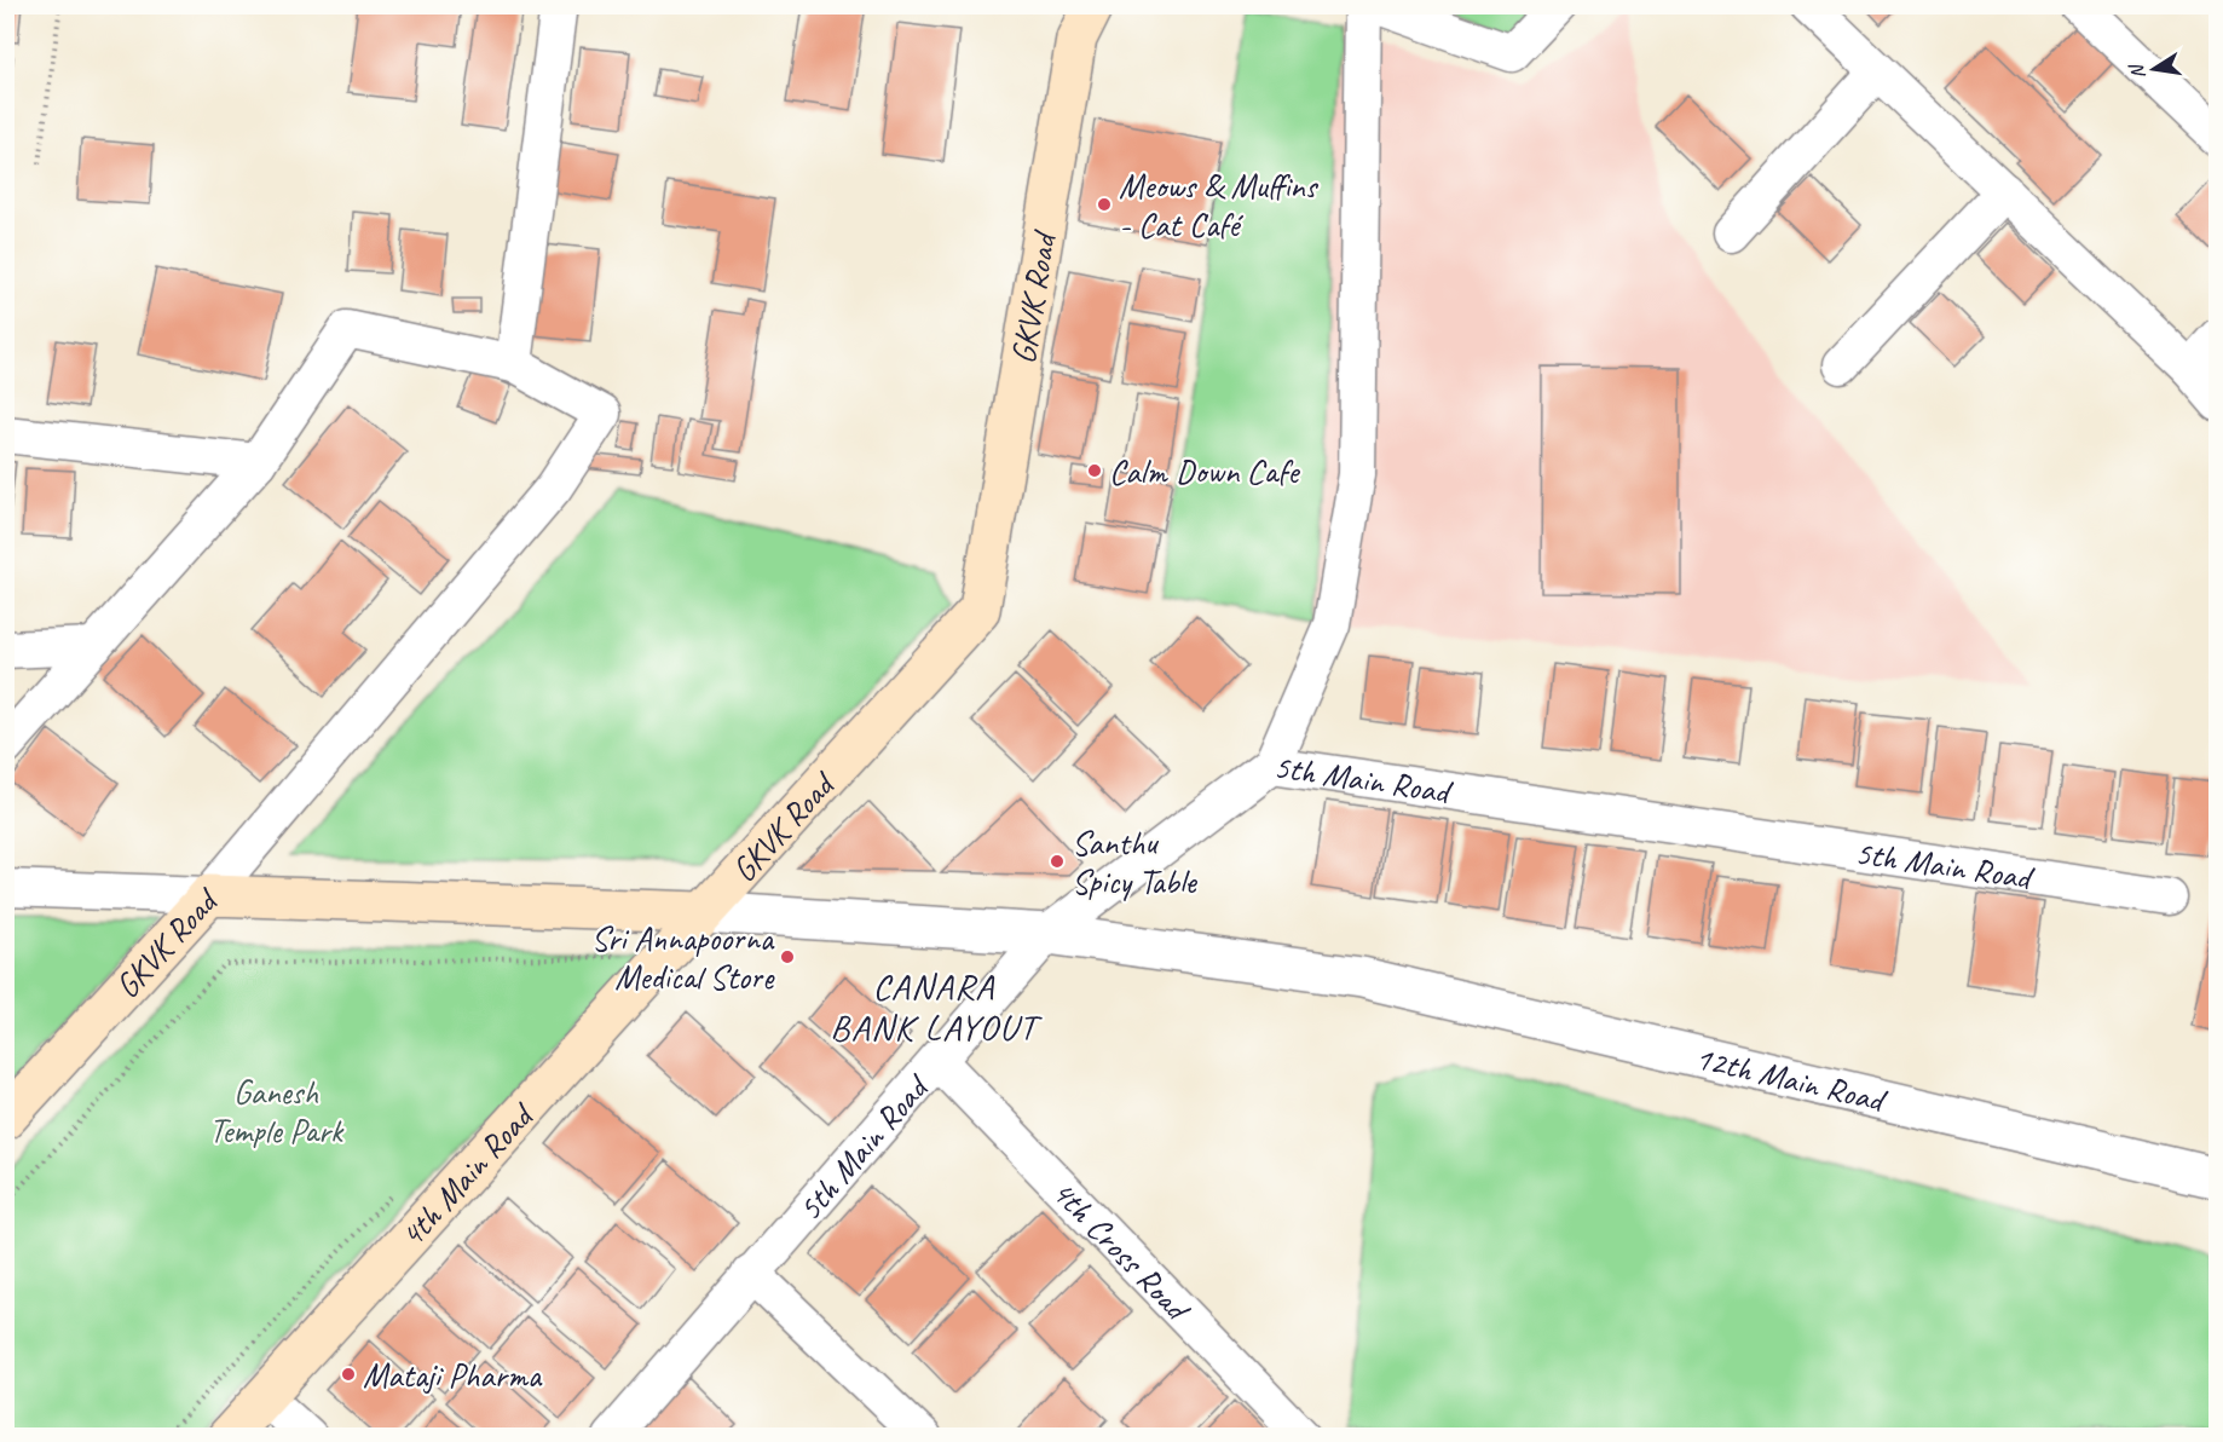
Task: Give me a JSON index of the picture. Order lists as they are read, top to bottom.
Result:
{
  "streets": {
    "main road": ["GKVK Road", "4th Main Road"],
    "street": ["5th Main Road", "12th Main Road", "4th Cross Road"]
  },
  "crossings": [
    ["GKVK Road", "12th Main Road"],
    ["GKVK Road", "4th Main Road"],
    ["5th Main Road", "12th Main Road"],
    ["5th Main Road", "4th Cross Road"],
    ["12th Main Road", "4th Main Road"]
  ],
  "districts": ["CANARA BANK LAYOUT"],
  "parks": ["Ganesh Temple Park"],
  "places": [
    "Meows & Muffins - Cat Café",
    "Calm Down Cafe",
    "Santhu Spicy Table",
    "Sri Annapoorna Medical Store",
    "Mataji Pharma"
  ],
  "north": "left"
}
